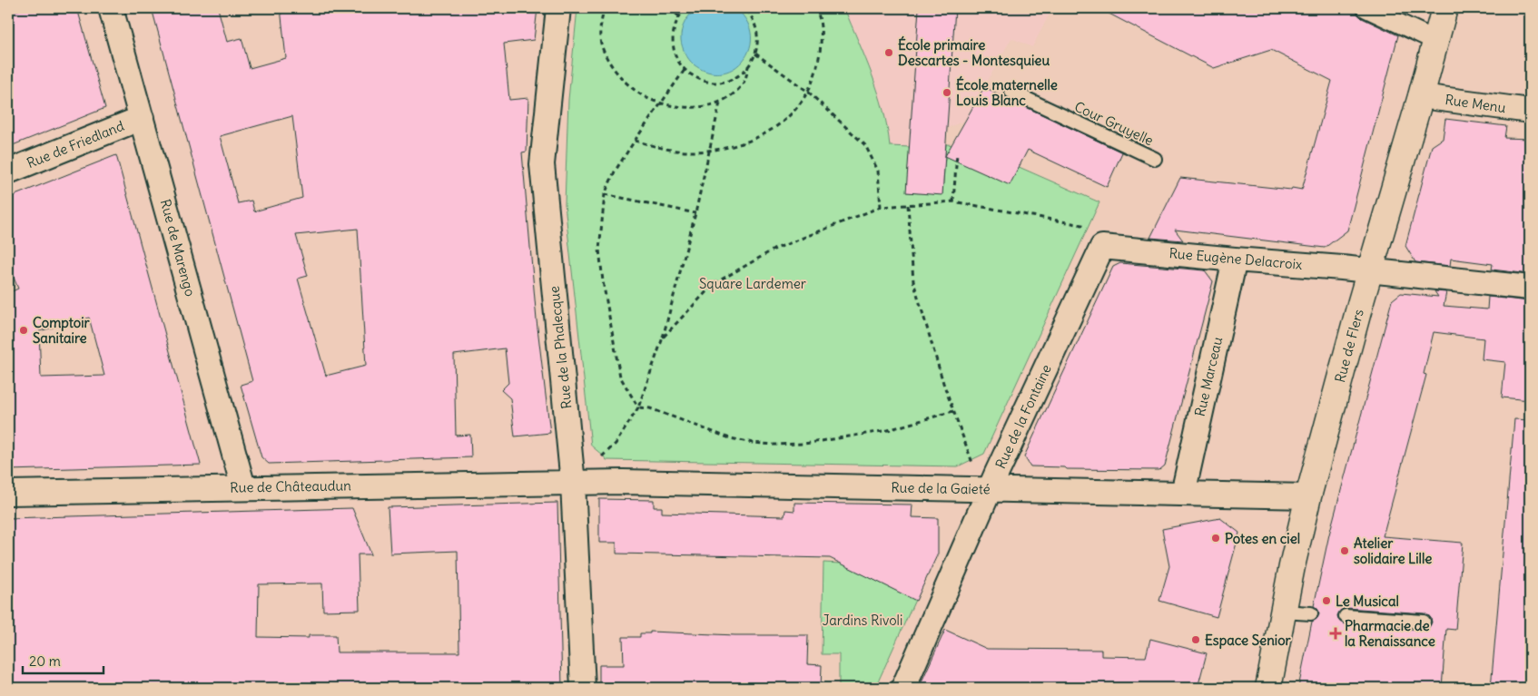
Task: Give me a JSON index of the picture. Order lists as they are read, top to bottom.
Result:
{
  "streets": {
    "street": [
      "Rue Menu",
      "Rue de Friedland",
      "Rue de Marengo",
      "Rue Eugène Delacroix",
      "Rue de Flers",
      "Rue de la Phalecque",
      "Rue Marceau",
      "Rue de la Fontaine",
      "Rue de Châteaudun",
      "Rue de la Gaieté"
    ],
    "lane": ["Cour Gruyelle"]
  },
  "crossings": [
    ["Rue Menu", "Rue de Flers"],
    ["Rue de Friedland", "Rue de Marengo"],
    ["Rue de Marengo", "Rue de Châteaudun"],
    ["Rue Eugène Delacroix", "Rue de Flers"],
    ["Rue Eugène Delacroix", "Rue Marceau"],
    ["Rue Eugène Delacroix", "Rue de la Fontaine"],
    ["Rue de Flers", "Rue de la Gaieté"],
    ["Rue de la Phalecque", "Rue de Châteaudun"],
    ["Rue de la Phalecque", "Rue de la Gaieté"],
    ["Rue Marceau", "Rue de la Gaieté"],
    ["Rue de la Fontaine", "Rue de la Gaieté"],
    ["Rue de Châteaudun", "Rue de la Gaieté"]
  ],
  "parks": ["Square Lardemer", "Jardins Rivoli"],
  "places": {
    "other": [
      "École primaire Descartes - Montesquieu",
      "École maternelle Louis Blanc",
      "Comptoir Sanitaire",
      "Potes en ciel",
      "Atelier solidaire Lille",
      "Le Musical",
      "Espace Senior"
    ],
    "health": ["Pharmacie de la Renaissance"]
  },
  "scale_bar": "20 m"
}
